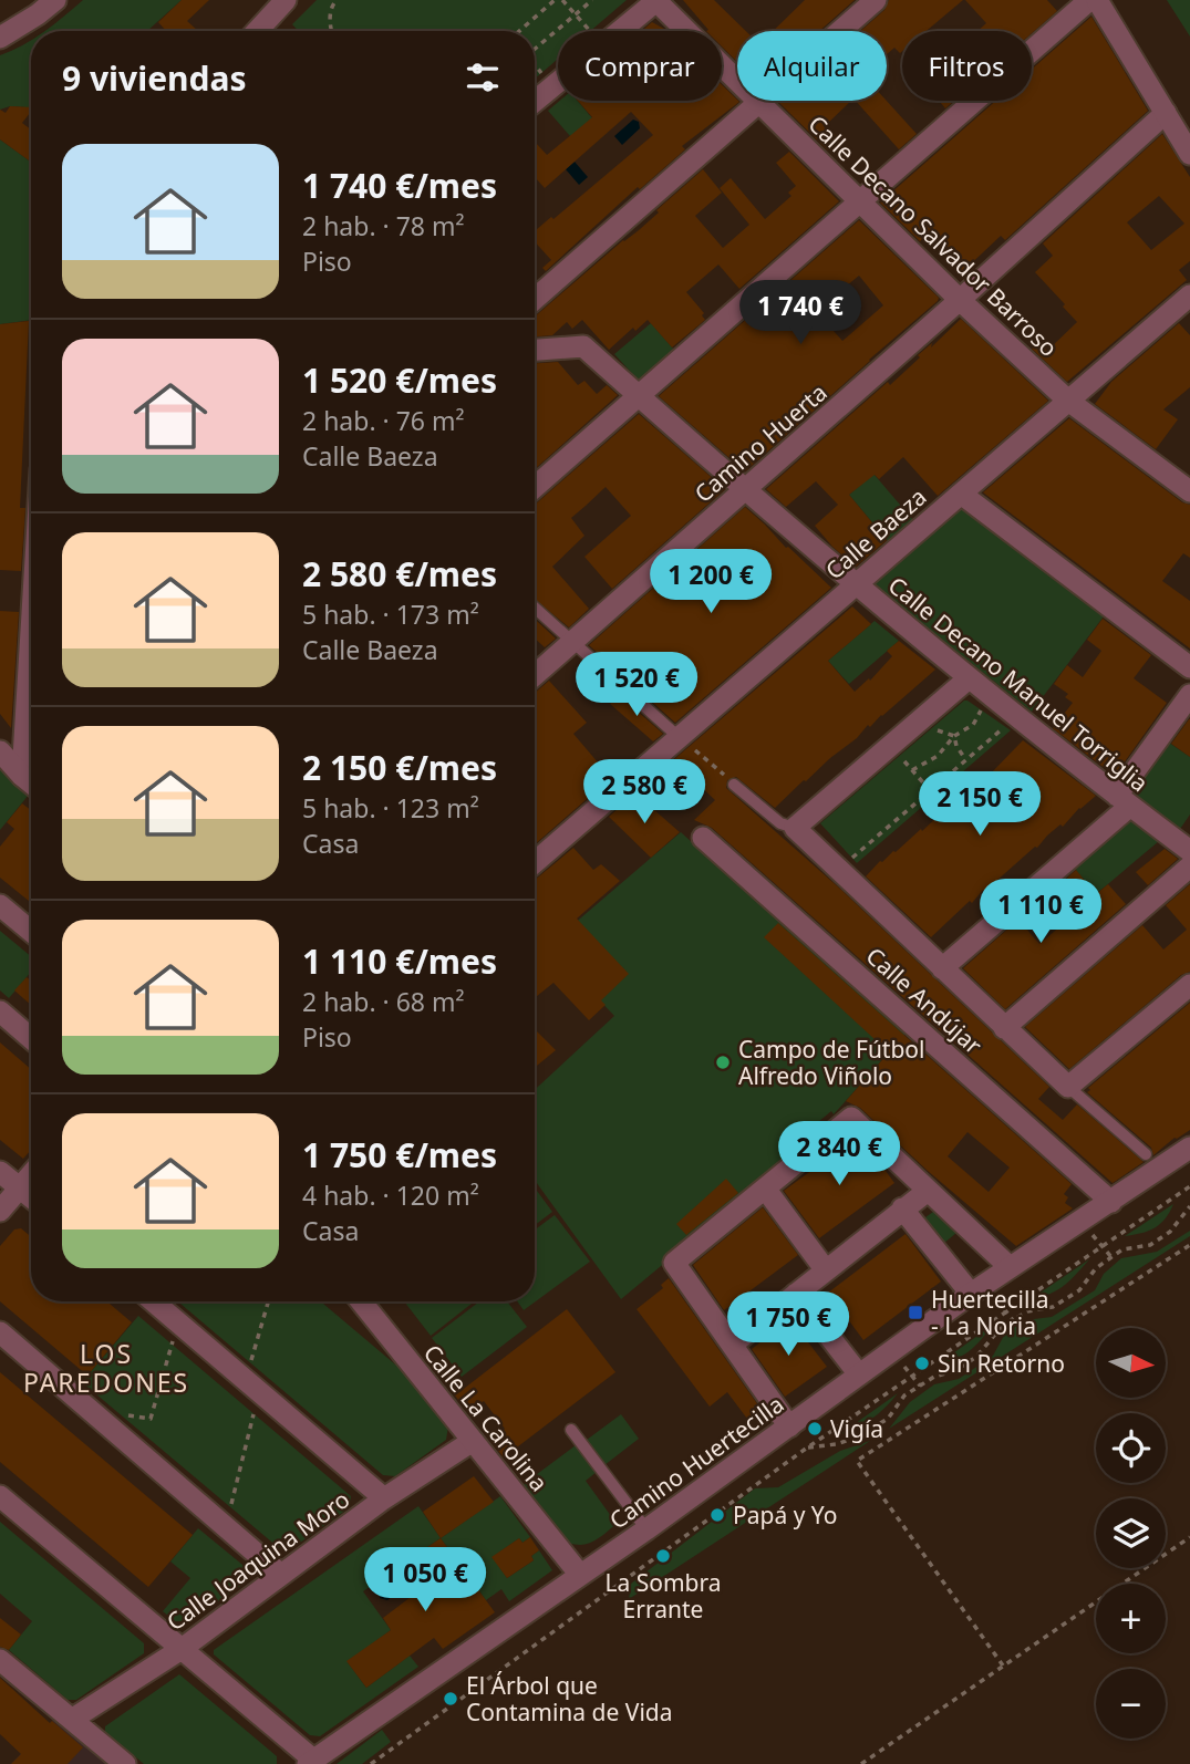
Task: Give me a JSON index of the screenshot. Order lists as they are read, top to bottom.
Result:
{
  "streets": {
    "street": [
      "Calle Decano Salvador Barroso",
      "Camino Huerta",
      "Calle Baeza",
      "Calle Decano Manuel Torriglia",
      "Calle Andújar",
      "Calle La Carolina",
      "Camino Huertecilla",
      "Calle Joaquina Moro"
    ]
  },
  "crossings": [
    ["Calle Decano Salvador Barroso", "Camino Huerta"],
    ["Calle Decano Salvador Barroso", "Calle Baeza"],
    ["Camino Huerta", "Calle Decano Manuel Torriglia"],
    ["Calle Baeza", "Calle Decano Manuel Torriglia"],
    ["Calle Andújar", "Camino Huertecilla"],
    ["Calle La Carolina", "Camino Huertecilla"],
    ["Calle La Carolina", "Calle Joaquina Moro"]
  ],
  "districts": ["LOS PAREDONES"],
  "places": {
    "other": [
      "Campo de Fútbol Alfredo Viñolo",
      "Sin Retorno",
      "Vigía",
      "Papá y Yo",
      "La Sombra Errante",
      "El Árbol que Contamina de Vida"
    ],
    "transit": ["Huertecilla - La Noria"]
  },
  "north": "right",
  "page": {
    "chip": ["Comprar", "Alquilar", "Filtros"],
    "heading": "9 viviendas",
    "list": [
      {
        "name": "1 740 €/mes",
        "note": "2 hab. · 78 m² · Piso"
      },
      {
        "name": "1 520 €/mes",
        "note": "2 hab. · 76 m² · Calle Baeza"
      },
      {
        "name": "2 580 €/mes",
        "note": "5 hab. · 173 m² · Calle Baeza"
      },
      {
        "name": "2 150 €/mes",
        "note": "5 hab. · 123 m² · Casa"
      },
      {
        "name": "1 110 €/mes",
        "note": "2 hab. · 68 m² · Piso"
      },
      {
        "name": "1 750 €/mes",
        "note": "4 hab. · 120 m² · Casa"
      }
    ],
    "price": [
      "1 740 €",
      "1 200 €",
      "1 520 €",
      "2 580 €",
      "2 150 €",
      "1 110 €",
      "2 840 €",
      "1 750 €",
      "1 050 €"
    ],
    "map_buttons": ["+", "−"]
  }
}
